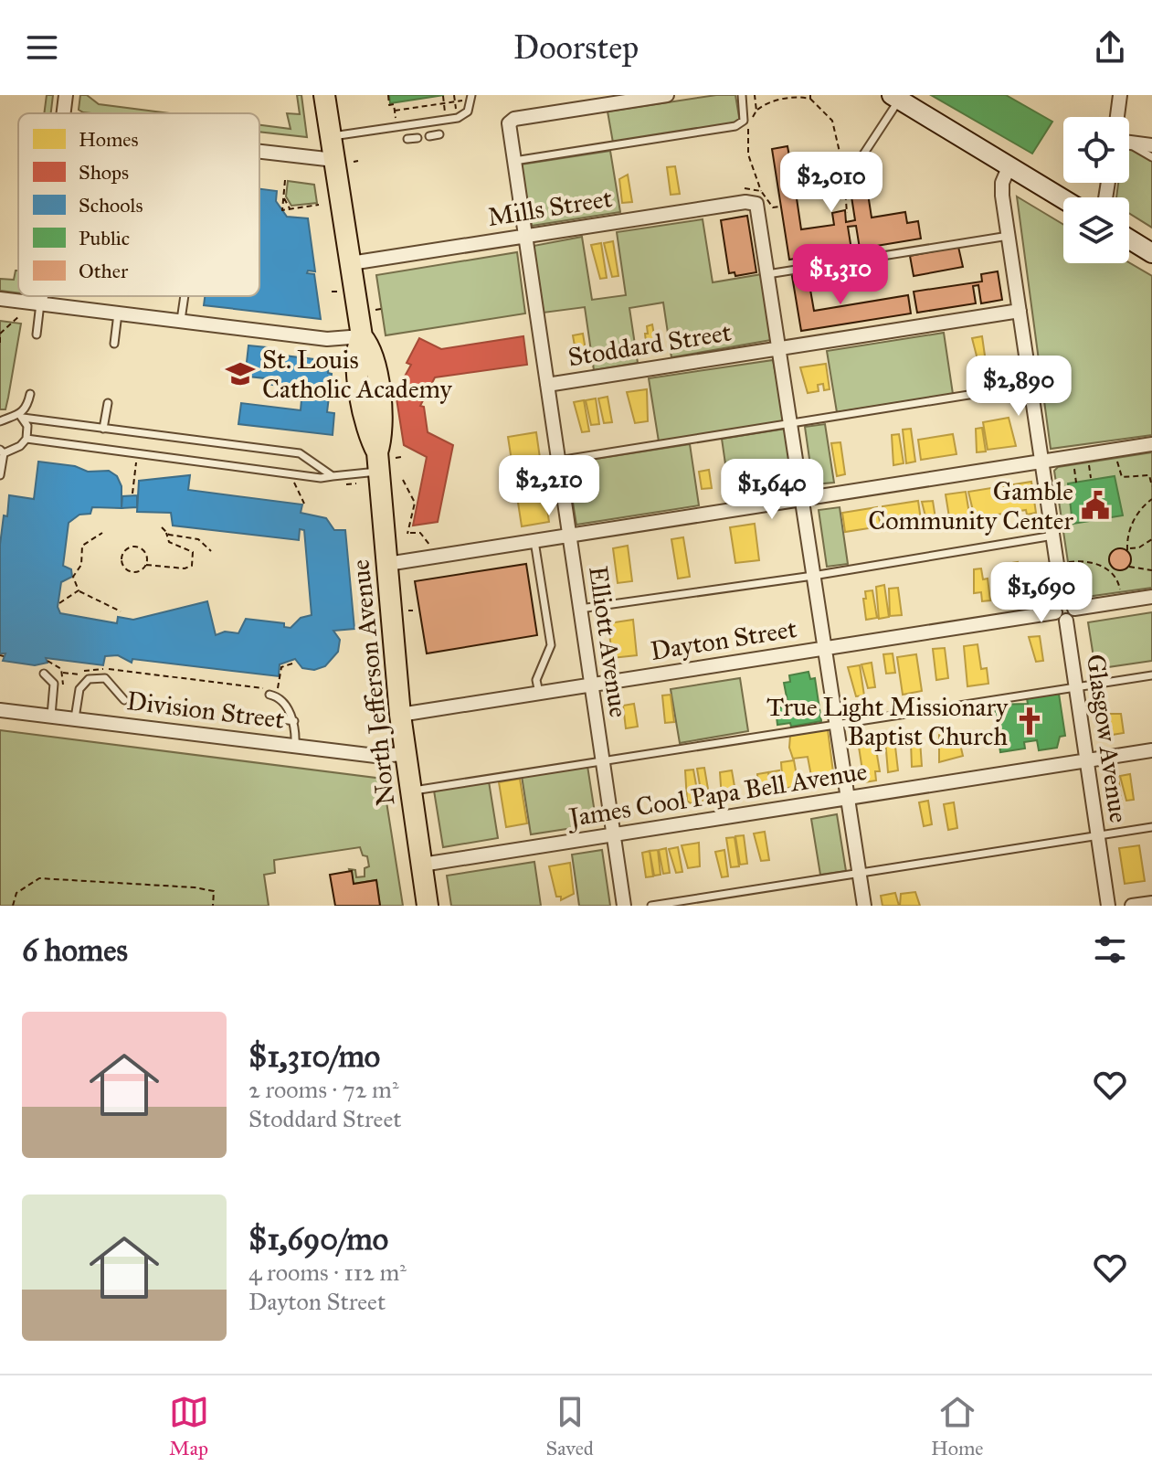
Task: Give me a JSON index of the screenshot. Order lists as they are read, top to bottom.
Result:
{
  "streets": {
    "main road": ["North Jefferson Avenue"],
    "street": [
      "Mills Street",
      "Stoddard Street",
      "Dayton Street",
      "Elliott Avenue",
      "Division Street",
      "Glasgow Avenue",
      "James Cool Papa Bell Avenue"
    ]
  },
  "crossings": [
    ["Mills Street", "Elliott Avenue"],
    ["Mills Street", "North Jefferson Avenue"],
    ["Stoddard Street", "Elliott Avenue"],
    ["Stoddard Street", "Glasgow Avenue"],
    ["Dayton Street", "Elliott Avenue"],
    ["Dayton Street", "North Jefferson Avenue"],
    ["Dayton Street", "Glasgow Avenue"],
    ["Elliott Avenue", "James Cool Papa Bell Avenue"],
    ["North Jefferson Avenue", "Division Street"],
    ["North Jefferson Avenue", "James Cool Papa Bell Avenue"],
    ["Glasgow Avenue", "James Cool Papa Bell Avenue"]
  ],
  "places": {
    "school or university": ["St. Louis Catholic Academy"],
    "public building": ["Gamble Community Center"],
    "church": ["True Light Missionary Baptist Church"]
  },
  "legend": [
    "Homes",
    "Shops",
    "Schools",
    "Public",
    "Other"
  ],
  "page": {
    "header": "Doorstep",
    "price": [
      "$2,010",
      "$1,310",
      "$2,890",
      "$2,210",
      "$1,640",
      "$1,690"
    ],
    "heading": "6 homes",
    "list": [
      {
        "name": "$1,310/mo",
        "note": "2 rooms · 72 m² · Stoddard Street"
      },
      {
        "name": "$1,690/mo",
        "note": "4 rooms · 112 m² · Dayton Street"
      }
    ],
    "tabs": ["Map", "Saved", "Home"]
  }
}
